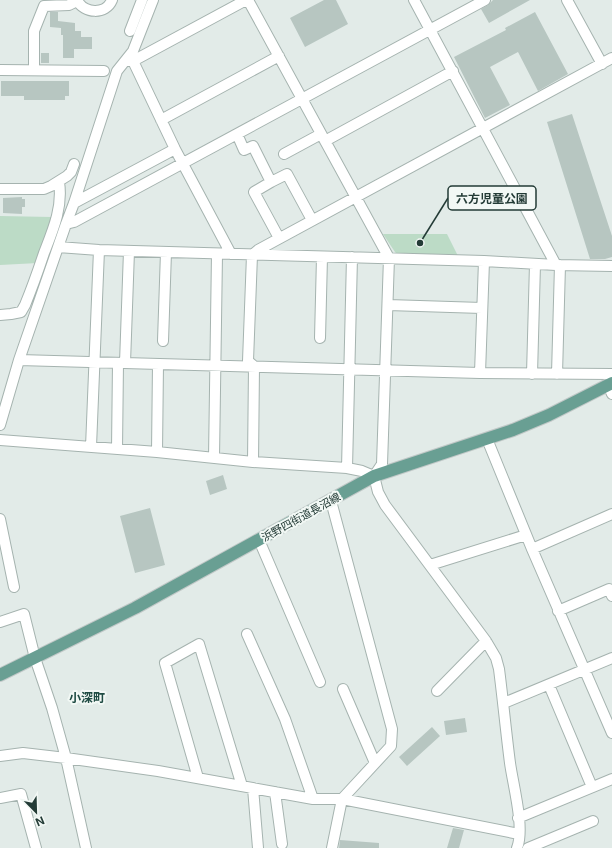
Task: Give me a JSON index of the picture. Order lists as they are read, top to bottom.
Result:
{
  "streets": {
    "main road": ["浜野四街道長沼線"]
  },
  "districts": ["小深町"],
  "places": ["六方児童公園"],
  "north": "bottom right"
}
